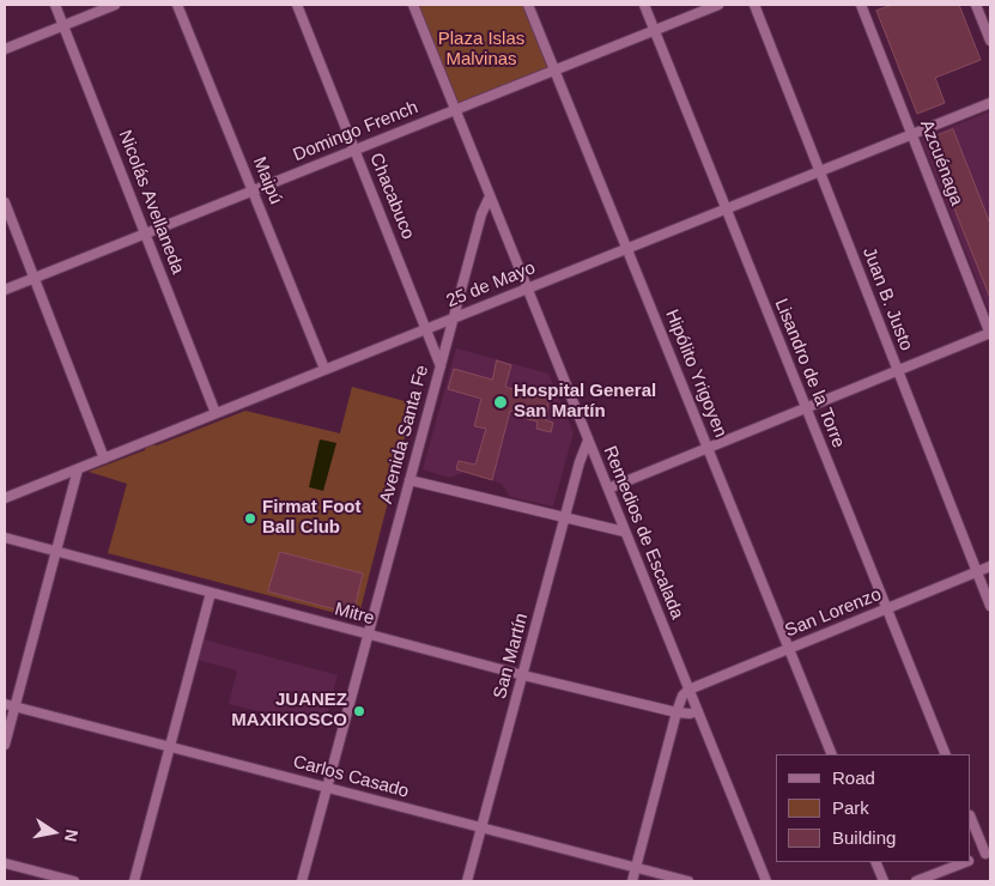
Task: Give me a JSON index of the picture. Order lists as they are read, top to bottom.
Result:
{
  "streets": {
    "street": [
      "Domingo French",
      "Azcuénaga",
      "Maipú",
      "Chacabuco",
      "Nicolás Avellaneda",
      "25 de Mayo",
      "Juan B. Justo",
      "Hipólito Yrigoyen",
      "Lisandro de la Torre",
      "Avenida Santa Fe",
      "Remedios de Escalada",
      "San Lorenzo",
      "Mitre",
      "San Martín",
      "Carlos Casado"
    ]
  },
  "crossings": [
    ["Domingo French", "Maipú"],
    ["Domingo French", "Chacabuco"],
    ["Domingo French", "Nicolás Avellaneda"],
    ["Domingo French", "Hipólito Yrigoyen"],
    ["Domingo French", "Lisandro de la Torre"],
    ["Azcuénaga", "25 de Mayo"],
    ["Maipú", "25 de Mayo"],
    ["Chacabuco", "25 de Mayo"],
    ["Chacabuco", "Avenida Santa Fe"],
    ["Nicolás Avellaneda", "25 de Mayo"],
    ["25 de Mayo", "Juan B. Justo"],
    ["25 de Mayo", "Hipólito Yrigoyen"],
    ["25 de Mayo", "Lisandro de la Torre"],
    ["25 de Mayo", "Avenida Santa Fe"],
    ["25 de Mayo", "Remedios de Escalada"],
    ["Juan B. Justo", "San Lorenzo"],
    ["Hipólito Yrigoyen", "San Lorenzo"],
    ["Lisandro de la Torre", "San Lorenzo"],
    ["Avenida Santa Fe", "Remedios de Escalada"],
    ["Avenida Santa Fe", "Mitre"],
    ["Avenida Santa Fe", "Carlos Casado"],
    ["Remedios de Escalada", "San Lorenzo"],
    ["Remedios de Escalada", "Mitre"],
    ["Remedios de Escalada", "San Martín"],
    ["Mitre", "San Martín"],
    ["San Martín", "Carlos Casado"]
  ],
  "parks": ["Plaza Islas Malvinas"],
  "places": ["Hospital General San Martín", "Firmat Foot Ball Club", "JUANEZ MAXIKIOSCO"],
  "legend": ["Road", "Park", "Building"],
  "north": "right"
}
